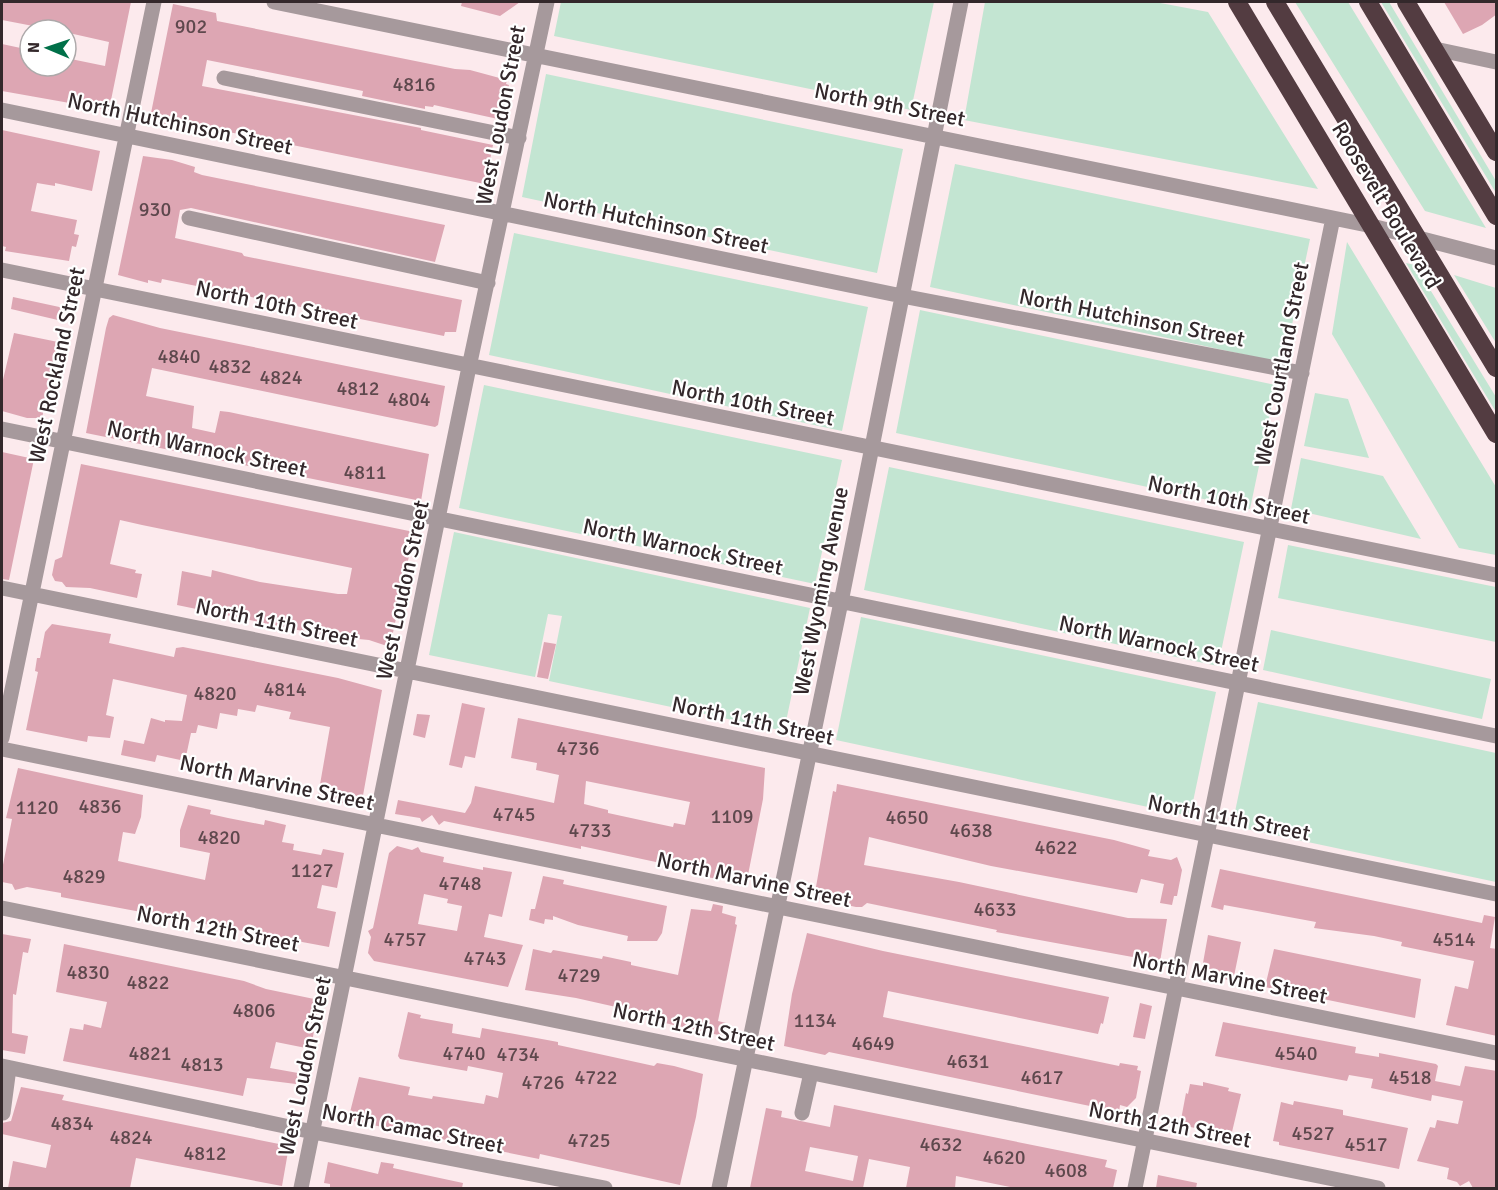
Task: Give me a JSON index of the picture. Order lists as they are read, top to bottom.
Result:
{
  "streets": {
    "highway": ["Roosevelt Boulevard"],
    "street": [
      "North 9th Street",
      "West Loudon Street",
      "North Hutchinson Street",
      "North 10th Street",
      "West Courtland Street",
      "West Rockland Street",
      "North Warnock Street",
      "West Wyoming Avenue",
      "North 11th Street",
      "North Marvine Street",
      "North 12th Street",
      "North Camac Street"
    ]
  },
  "crossings": [
    ["North 9th Street", "West Loudon Street"],
    ["North 9th Street", "Roosevelt Boulevard"],
    ["North 9th Street", "West Courtland Street"],
    ["North 9th Street", "West Wyoming Avenue"],
    ["West Loudon Street", "North Hutchinson Street"],
    ["West Loudon Street", "North 10th Street"],
    ["West Loudon Street", "North Warnock Street"],
    ["West Loudon Street", "North 11th Street"],
    ["West Loudon Street", "North Marvine Street"],
    ["West Loudon Street", "North 12th Street"],
    ["West Loudon Street", "North Camac Street"],
    ["North Hutchinson Street", "West Courtland Street"],
    ["North Hutchinson Street", "West Rockland Street"],
    ["North Hutchinson Street", "West Wyoming Avenue"],
    ["North 10th Street", "West Courtland Street"],
    ["North 10th Street", "West Rockland Street"],
    ["North 10th Street", "West Wyoming Avenue"],
    ["West Courtland Street", "North Warnock Street"],
    ["West Courtland Street", "North 11th Street"],
    ["West Courtland Street", "North Marvine Street"],
    ["West Courtland Street", "North 12th Street"],
    ["West Rockland Street", "North Warnock Street"],
    ["West Rockland Street", "North 11th Street"],
    ["North Warnock Street", "West Wyoming Avenue"],
    ["West Wyoming Avenue", "North 11th Street"],
    ["West Wyoming Avenue", "North Marvine Street"],
    ["West Wyoming Avenue", "North 12th Street"]
  ],
  "house_numbers": [
    "902",
    "4816",
    "930",
    "4840",
    "4832",
    "4824",
    "4812",
    "4804",
    "4811",
    "4814",
    "4820",
    "4736",
    "4836",
    "1120",
    "4745",
    "1109",
    "4650",
    "4733",
    "4638",
    "4820",
    "4622",
    "1127",
    "4829",
    "4748",
    "4633",
    "4757",
    "4514",
    "4743",
    "4830",
    "4729",
    "4822",
    "4806",
    "1134",
    "4649",
    "4821",
    "4740",
    "4540",
    "4734",
    "4631",
    "4813",
    "4722",
    "4617",
    "4518",
    "4726",
    "4834",
    "4527",
    "4824",
    "4725",
    "4632",
    "4517",
    "4812",
    "4620",
    "4608"
  ],
  "north": "left"
}
